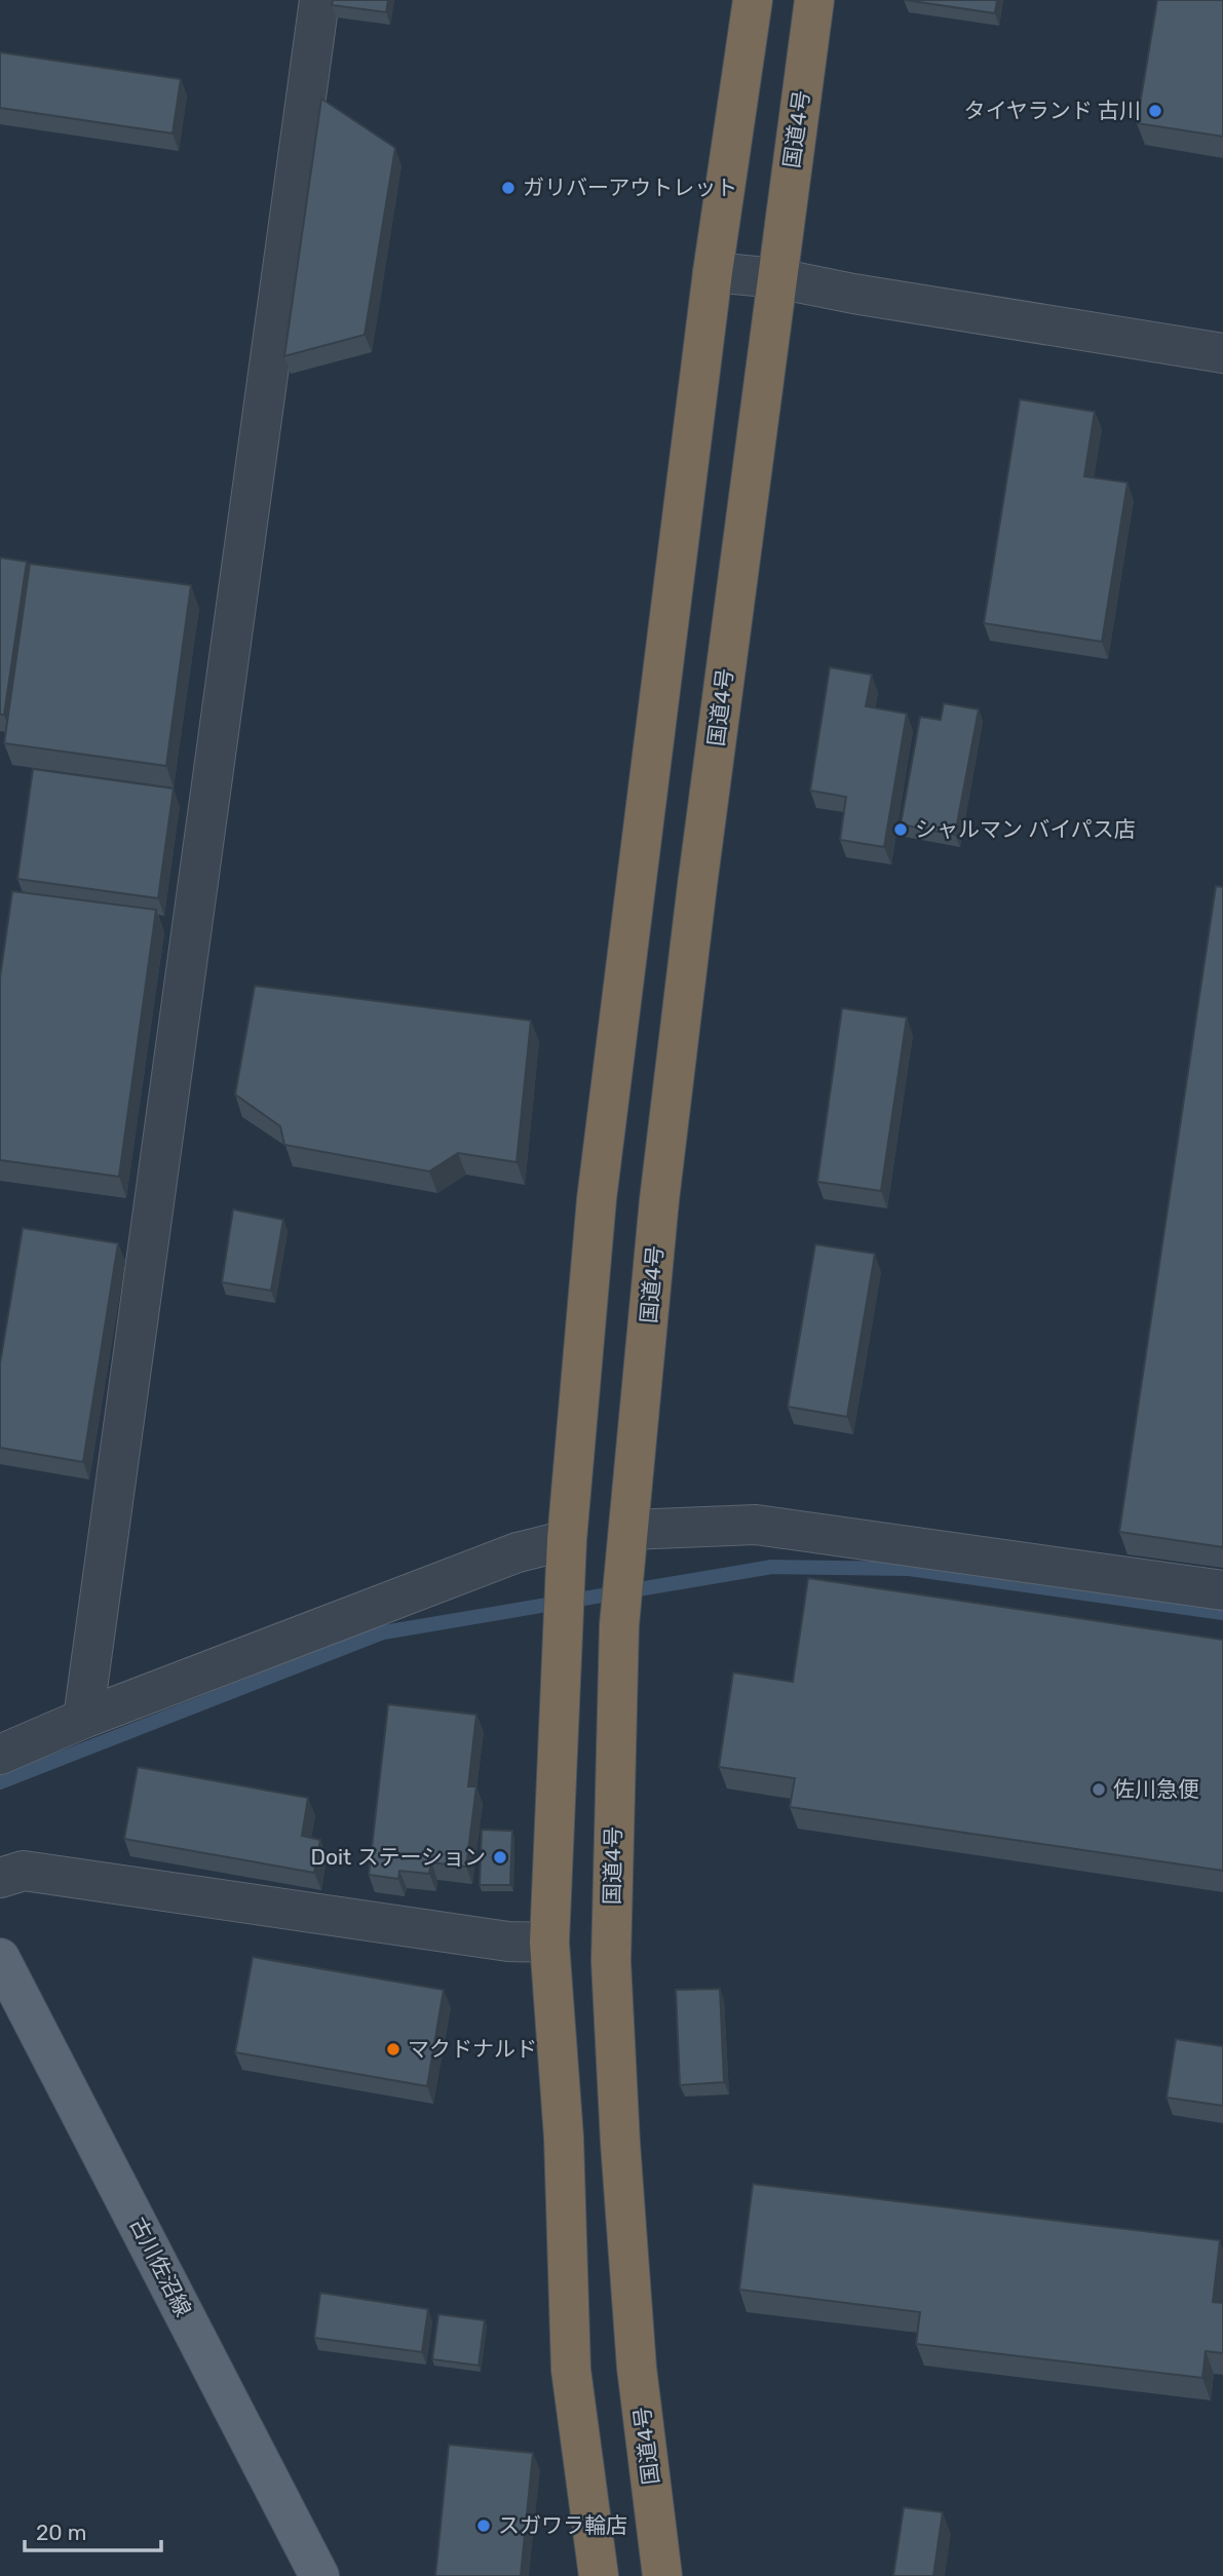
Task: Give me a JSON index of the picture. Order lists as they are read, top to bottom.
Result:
{
  "streets": {
    "highway": ["国道4号"],
    "main road": ["古川佐沼線"]
  },
  "places": [
    "タイヤランド 古川",
    "ガリバーアウトレット",
    "シャルマン バイパス店",
    "佐川急便",
    "Doit ステーション",
    "マクドナルド",
    "スガワラ輪店"
  ],
  "scale_bar": "20 m"
}
